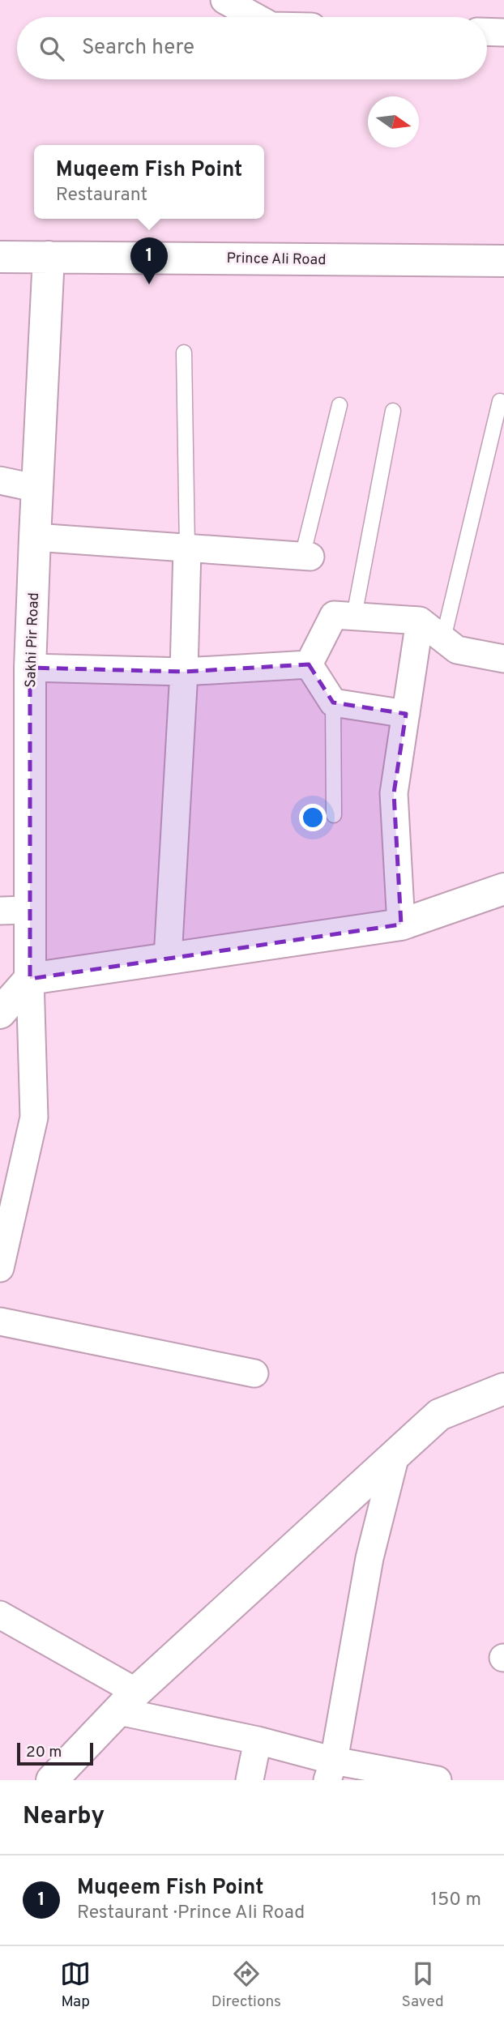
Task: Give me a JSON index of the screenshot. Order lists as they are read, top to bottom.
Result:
{
  "streets": {
    "street": ["Prince Ali Road", "Sakhi Pir Road"]
  },
  "crossings": [
    ["Prince Ali Road", "Sakhi Pir Road"]
  ],
  "scale_bar": "20 m",
  "north": "right",
  "page": {
    "search": "Search here",
    "popup": ["Muqeem Fish Point", "Restaurant"],
    "pins": "1",
    "scale": "20 m",
    "heading": "Nearby",
    "list": [
      {
        "mark": "1",
        "name": "Muqeem Fish Point",
        "note": "Restaurant · Prince Ali Road",
        "value": "150 m"
      }
    ],
    "nav": ["Map", "Directions", "Saved"]
  }
}
